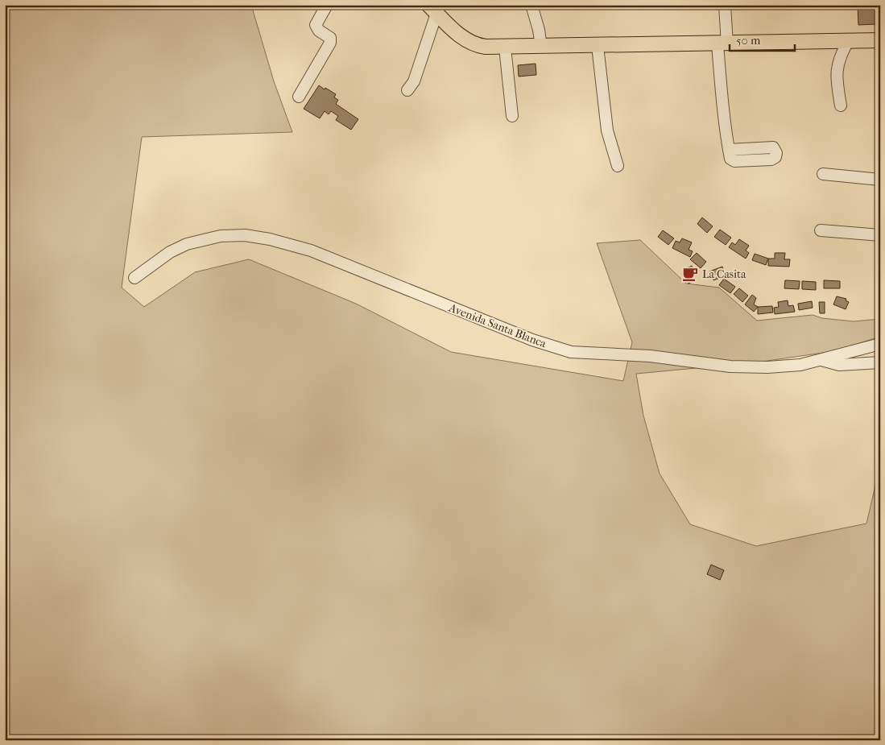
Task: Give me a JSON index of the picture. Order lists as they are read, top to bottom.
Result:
{
  "streets": {
    "street": ["Avenida Santa Blanca"]
  },
  "places": {
    "cafe": ["La Casita"]
  },
  "scale_bar": "50 m"
}
